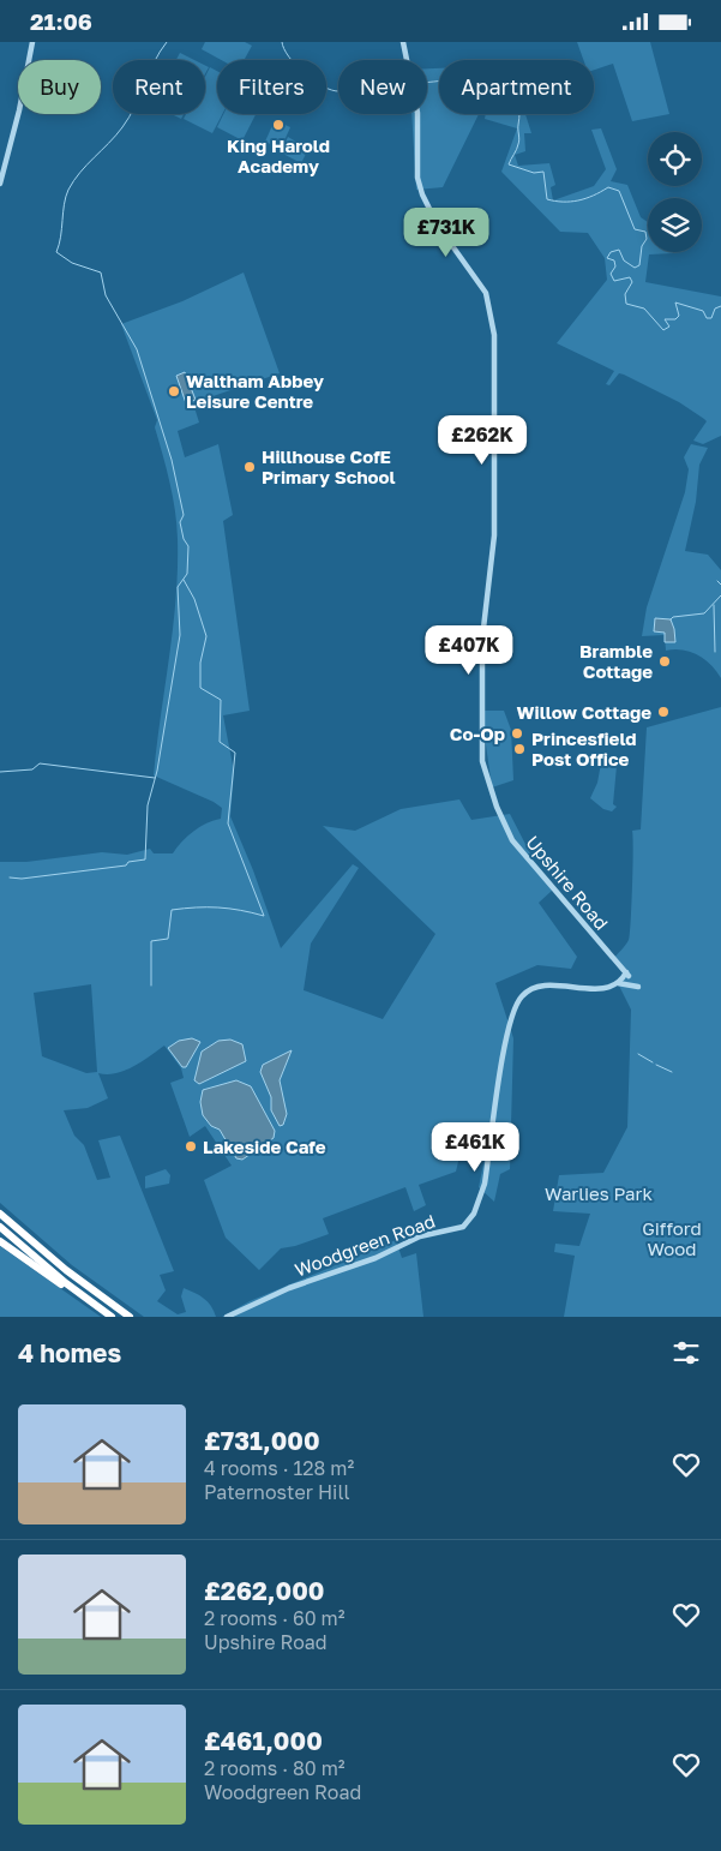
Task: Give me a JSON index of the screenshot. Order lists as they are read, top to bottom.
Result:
{
  "streets": {
    "street": ["Upshire Road", "Woodgreen Road"]
  },
  "crossings": [
    ["Upshire Road", "Woodgreen Road"]
  ],
  "parks": ["Warlies Park", "Gifford Wood"],
  "places": [
    "King Harold Academy",
    "Waltham Abbey Leisure Centre",
    "Hillhouse CofE Primary School",
    "Bramble Cottage",
    "Willow Cottage",
    "Co-Op",
    "Princesfield Post Office",
    "Lakeside Cafe"
  ],
  "page": {
    "status": "21:06",
    "chip": [
      "Buy",
      "Rent",
      "Filters",
      "New",
      "Apartment"
    ],
    "price": [
      "£731K",
      "£262K",
      "£407K",
      "£461K"
    ],
    "heading": "4 homes",
    "list": [
      {
        "name": "£731,000",
        "note": "4 rooms · 128 m² · Paternoster Hill"
      },
      {
        "name": "£262,000",
        "note": "2 rooms · 60 m² · Upshire Road"
      },
      {
        "name": "£461,000",
        "note": "2 rooms · 80 m² · Woodgreen Road"
      }
    ]
  }
}
